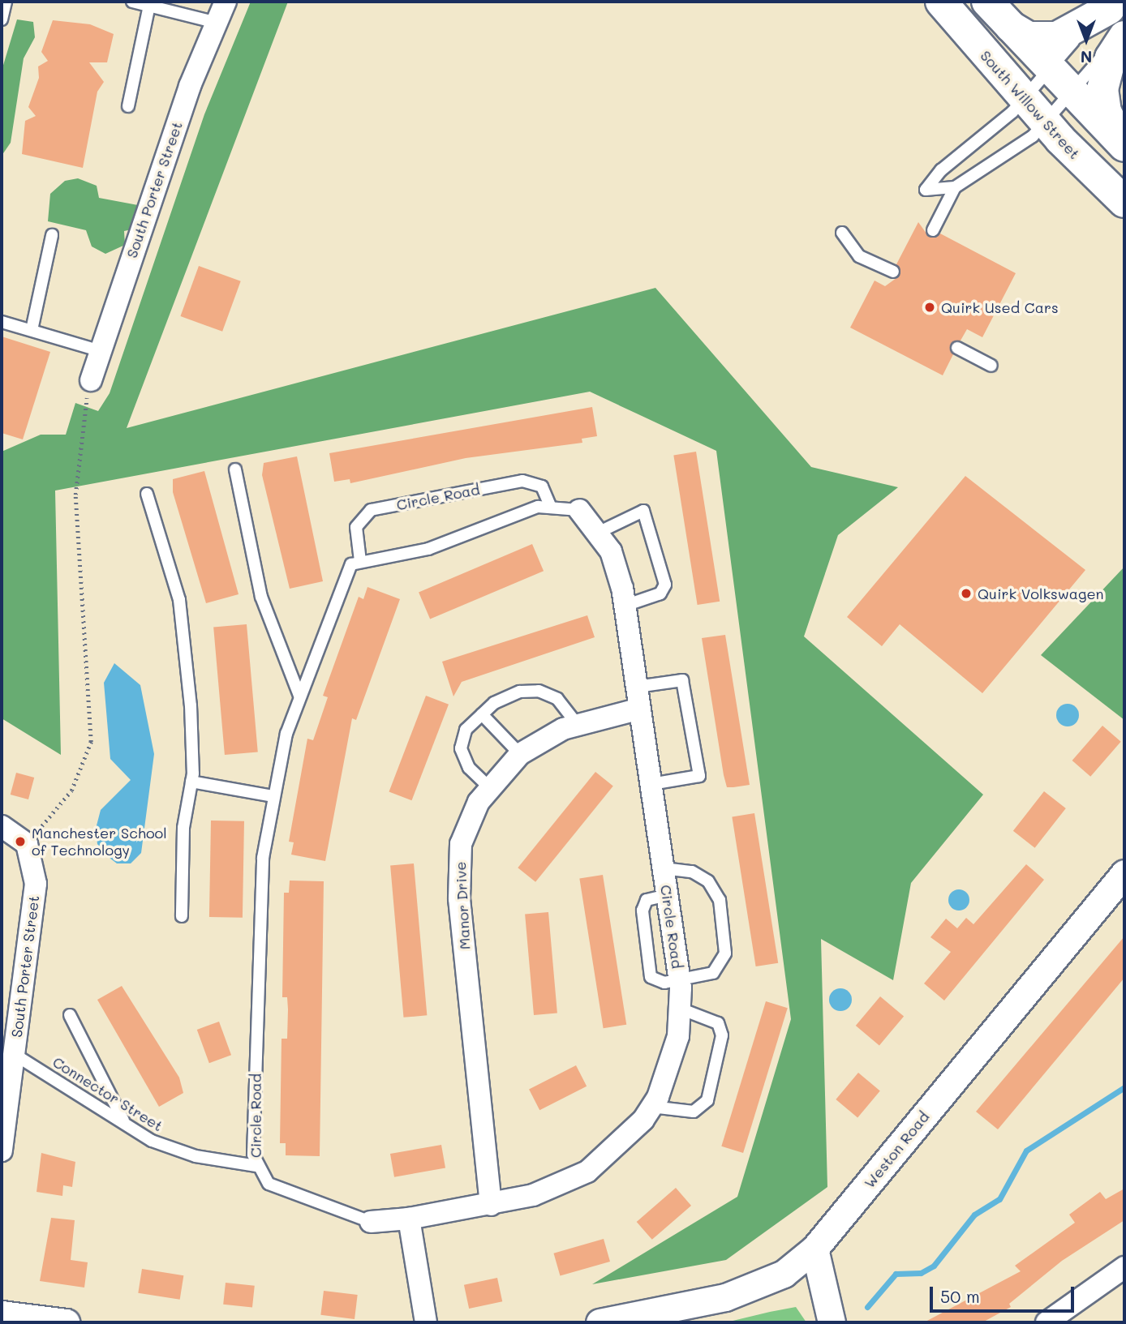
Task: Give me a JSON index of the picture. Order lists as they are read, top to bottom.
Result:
{
  "streets": {
    "main road": ["South Willow Street"],
    "street": [
      "South Porter Street",
      "Circle Road",
      "Manor Drive",
      "Weston Road"
    ],
    "lane": ["Connector Street"]
  },
  "crossings": [
    ["South Porter Street", "Connector Street"],
    ["Circle Road", "Manor Drive"],
    ["Circle Road", "Connector Street"]
  ],
  "places": ["Quirk Used Cars", "Quirk Volkswagen", "Manchester School of Technology"],
  "scale_bar": "50 m",
  "north": "bottom"
}
